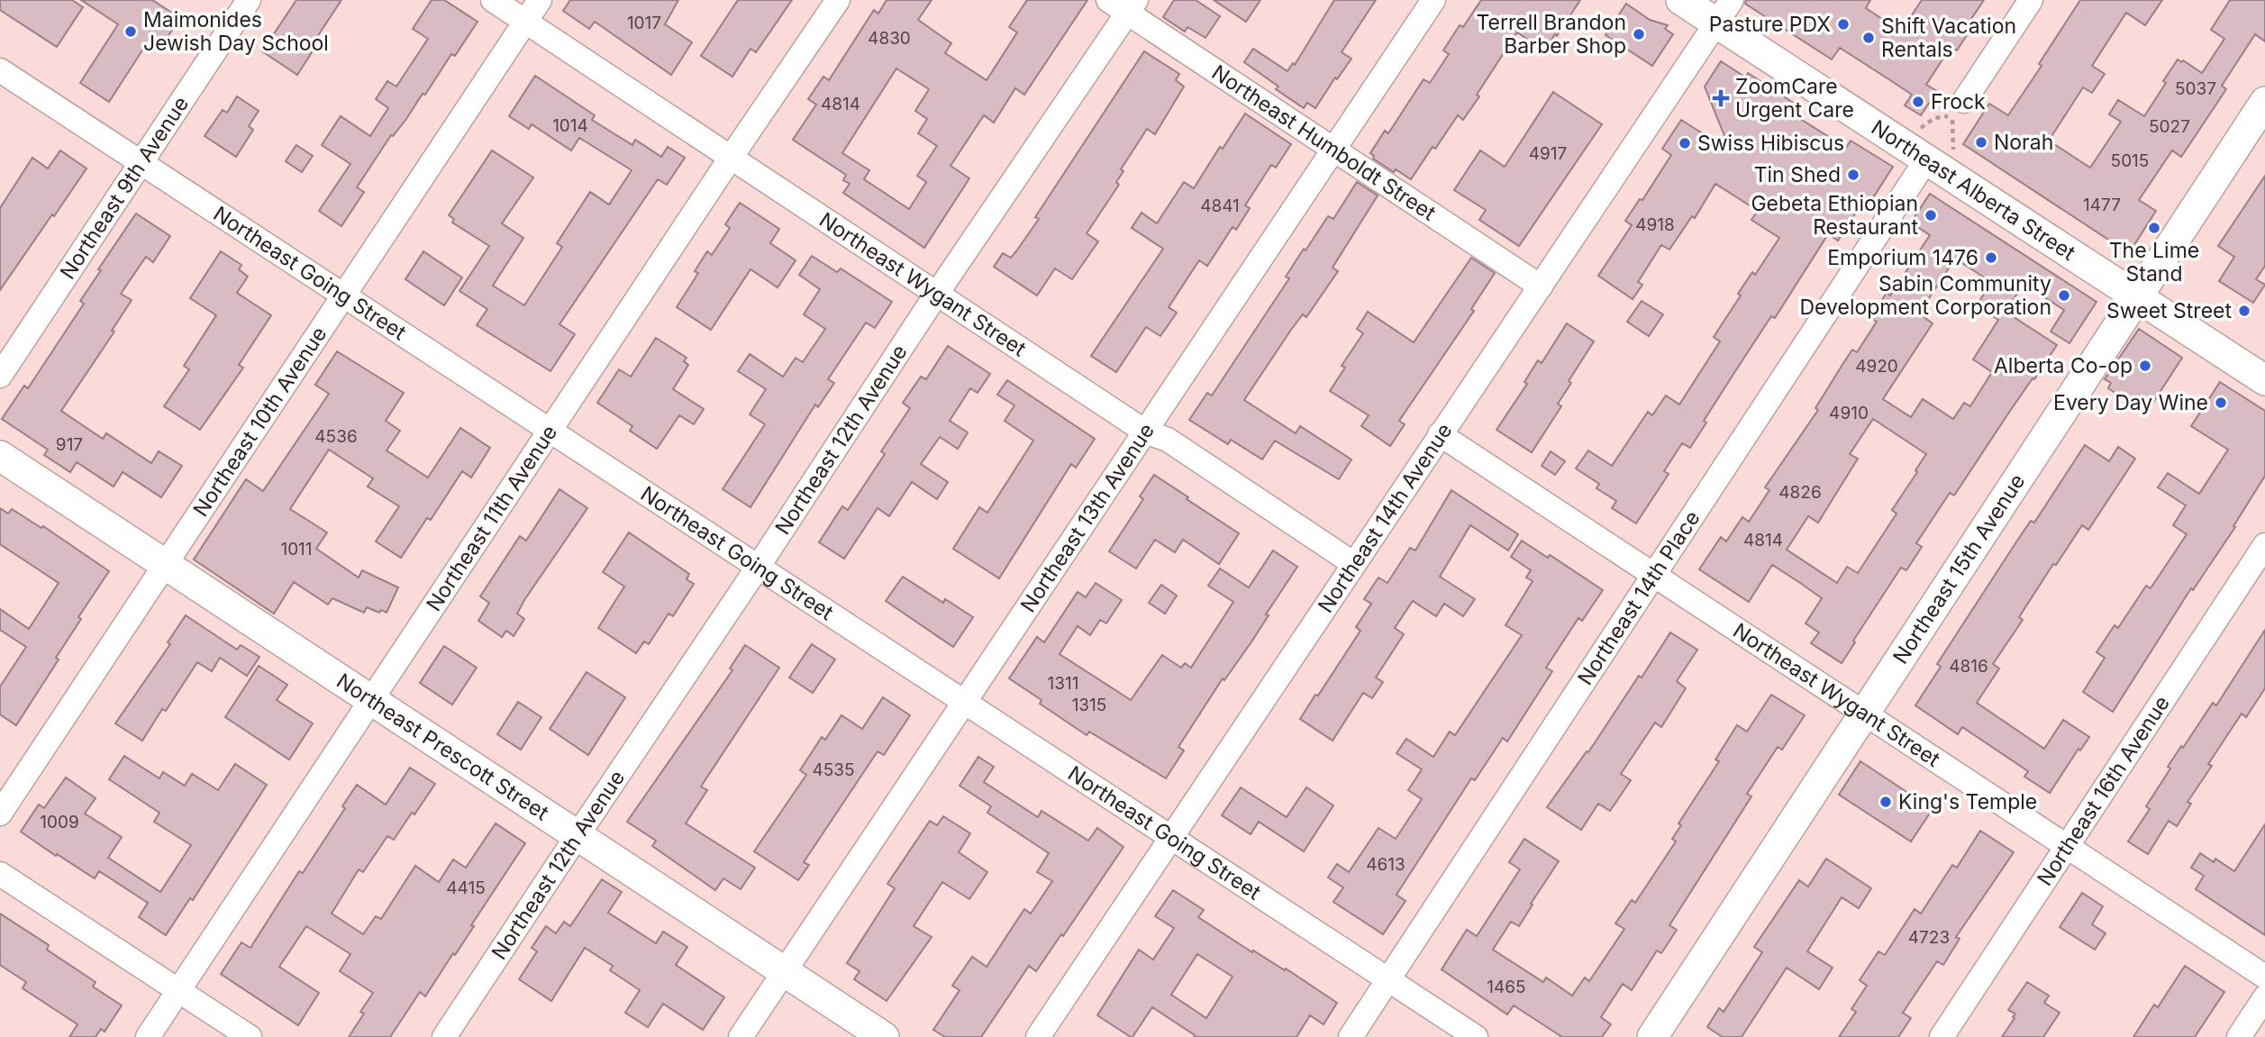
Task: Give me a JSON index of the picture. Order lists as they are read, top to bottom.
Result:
{
  "streets": {
    "street": [
      "Northeast Humboldt Street",
      "Northeast 9th Avenue",
      "Northeast Alberta Street",
      "Northeast Going Street",
      "Northeast Wygant Street",
      "Northeast 10th Avenue",
      "Northeast 12th Avenue",
      "Northeast 11th Avenue",
      "Northeast 13th Avenue",
      "Northeast 14th Avenue",
      "Northeast 15th Avenue",
      "Northeast 14th Place",
      "Northeast Prescott Street",
      "Northeast 16th Avenue"
    ]
  },
  "crossings": [
    ["Northeast Humboldt Street", "Northeast 12th Avenue"],
    ["Northeast Humboldt Street", "Northeast 13th Avenue"],
    ["Northeast Humboldt Street", "Northeast 14th Avenue"],
    ["Northeast 9th Avenue", "Northeast Going Street"],
    ["Northeast Alberta Street", "Northeast 14th Avenue"],
    ["Northeast Alberta Street", "Northeast 15th Avenue"],
    ["Northeast Alberta Street", "Northeast 14th Place"],
    ["Northeast Going Street", "Northeast 10th Avenue"],
    ["Northeast Going Street", "Northeast 12th Avenue"],
    ["Northeast Going Street", "Northeast 11th Avenue"],
    ["Northeast Going Street", "Northeast 13th Avenue"],
    ["Northeast Going Street", "Northeast 14th Avenue"],
    ["Northeast Going Street", "Northeast 14th Place"],
    ["Northeast Wygant Street", "Northeast 10th Avenue"],
    ["Northeast Wygant Street", "Northeast 12th Avenue"],
    ["Northeast Wygant Street", "Northeast 11th Avenue"],
    ["Northeast Wygant Street", "Northeast 13th Avenue"],
    ["Northeast Wygant Street", "Northeast 14th Avenue"],
    ["Northeast Wygant Street", "Northeast 15th Avenue"],
    ["Northeast Wygant Street", "Northeast 14th Place"],
    ["Northeast Wygant Street", "Northeast 16th Avenue"],
    ["Northeast 10th Avenue", "Northeast Prescott Street"],
    ["Northeast 12th Avenue", "Northeast Prescott Street"],
    ["Northeast 11th Avenue", "Northeast Prescott Street"],
    ["Northeast 13th Avenue", "Northeast Prescott Street"]
  ],
  "places": {
    "other": [
      "Pasture PDX",
      "Maimonides Jewish Day School",
      "Terrell Brandon Barber Shop",
      "Shift Vacation Rentals",
      "Frock",
      "Norah",
      "Swiss Hibiscus",
      "Tin Shed",
      "Gebeta Ethiopian Restaurant",
      "The Lime Stand",
      "Emporium 1476",
      "Sabin Community Development Corporation",
      "Sweet Street",
      "Alberta Co-op",
      "Every Day Wine",
      "King's Temple"
    ],
    "health": ["ZoomCare Urgent Care"]
  },
  "house_numbers": [
    "1017",
    "4830",
    "5037",
    "4814",
    "1014",
    "5027",
    "4917",
    "5015",
    "1477",
    "4841",
    "4918",
    "4920",
    "4910",
    "4536",
    "917",
    "4826",
    "4814",
    "1011",
    "4816",
    "1311",
    "1315",
    "4535",
    "1009",
    "4613",
    "4415",
    "4723",
    "1465"
  ]
}
